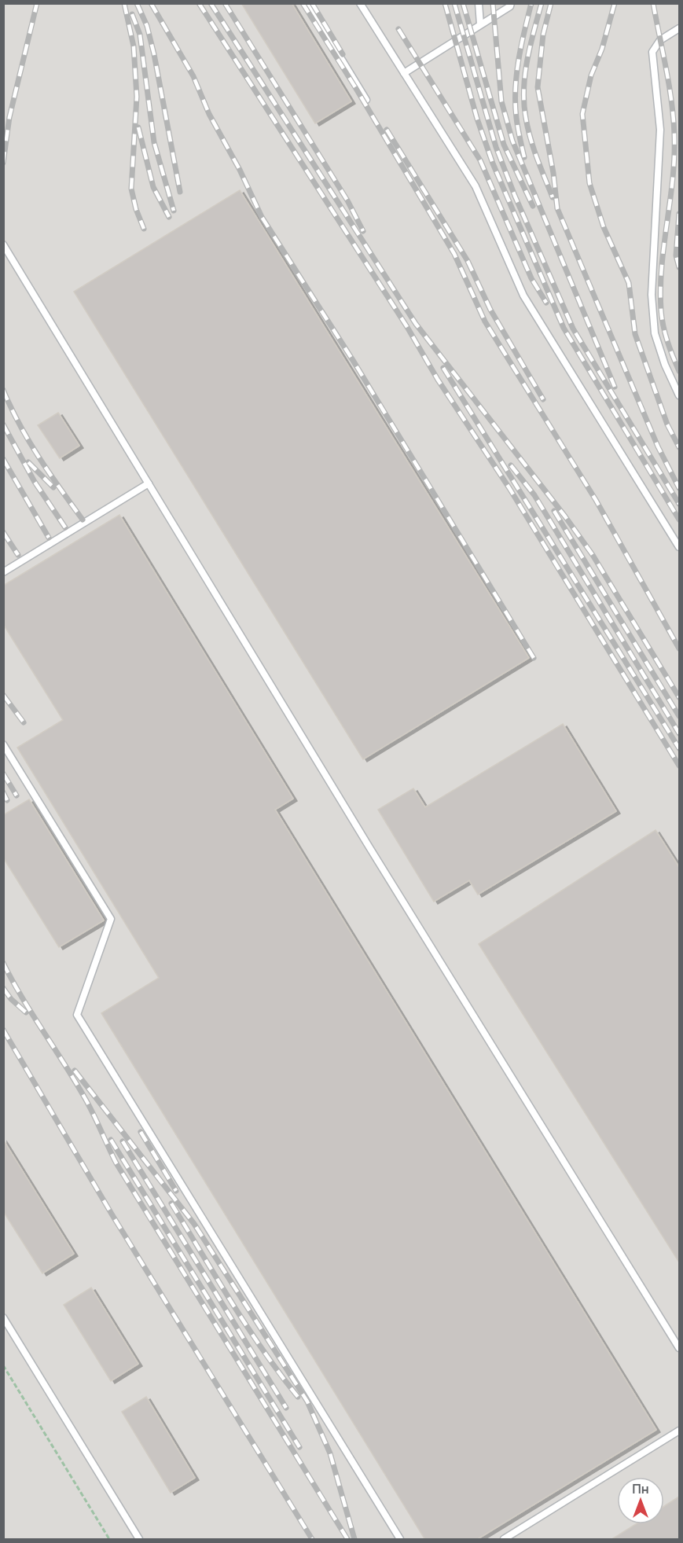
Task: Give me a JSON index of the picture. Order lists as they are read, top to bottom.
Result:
{
  "north": "top"
}
